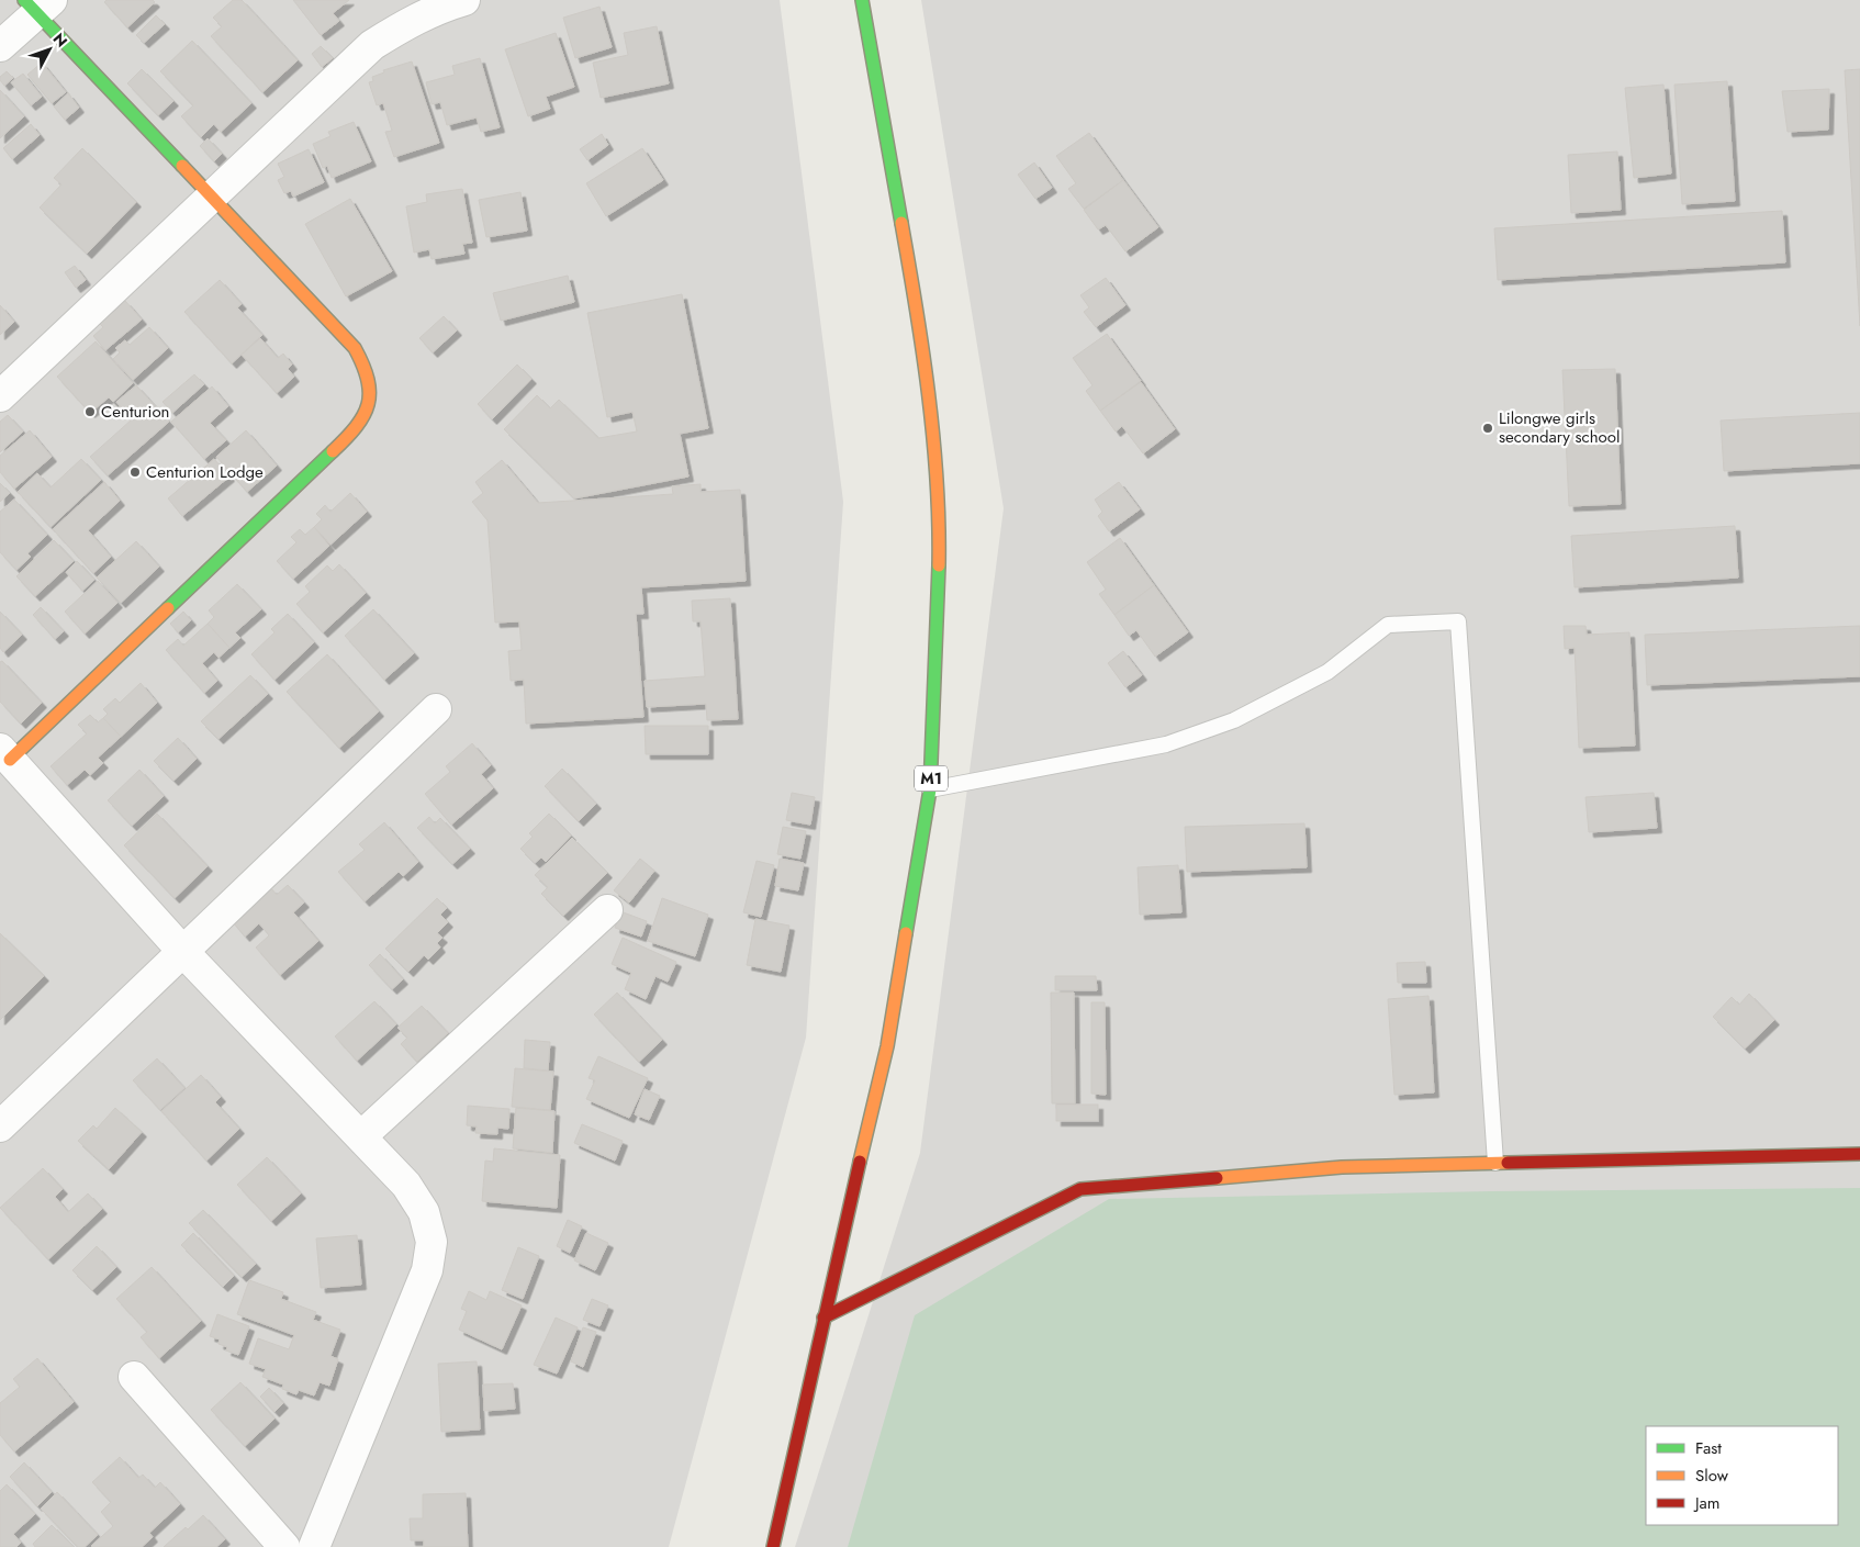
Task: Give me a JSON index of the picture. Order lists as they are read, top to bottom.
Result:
{
  "streets": {
    "main road": ["M1"]
  },
  "places": ["Centurion", "Lilongwe girls secondary school", "Centurion Lodge"],
  "legend": ["Fast", "Slow", "Jam"],
  "north": "top right"
}
